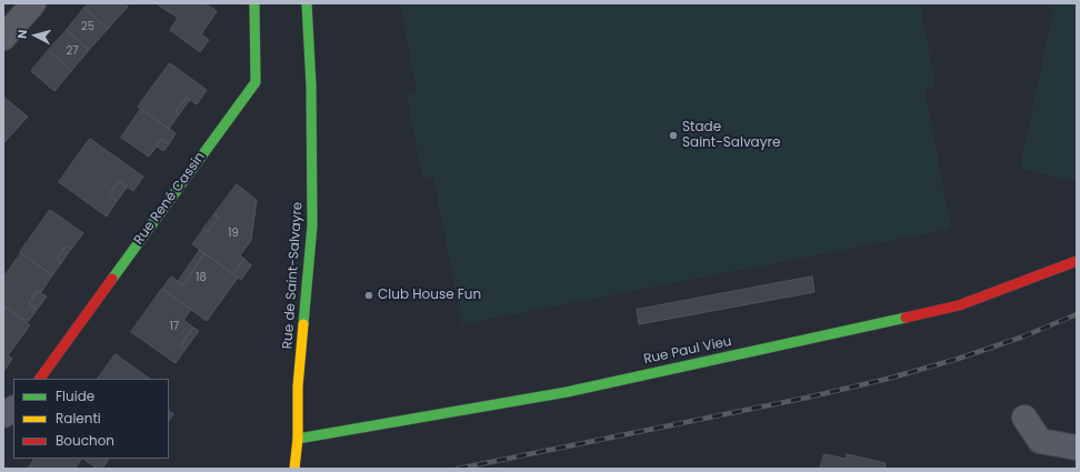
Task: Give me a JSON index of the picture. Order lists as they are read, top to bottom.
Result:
{
  "streets": {
    "street": ["Rue René Cassin", "Rue de Saint-Salvayre", "Rue Paul Vieu"]
  },
  "crossings": [
    ["Rue de Saint-Salvayre", "Rue Paul Vieu"]
  ],
  "places": ["Stade Saint-Salvayre", "Club House Fun"],
  "house_numbers": [
    "25",
    "27",
    "19",
    "18",
    "17"
  ],
  "legend": ["Fluide", "Ralenti", "Bouchon"],
  "north": "left"
}
